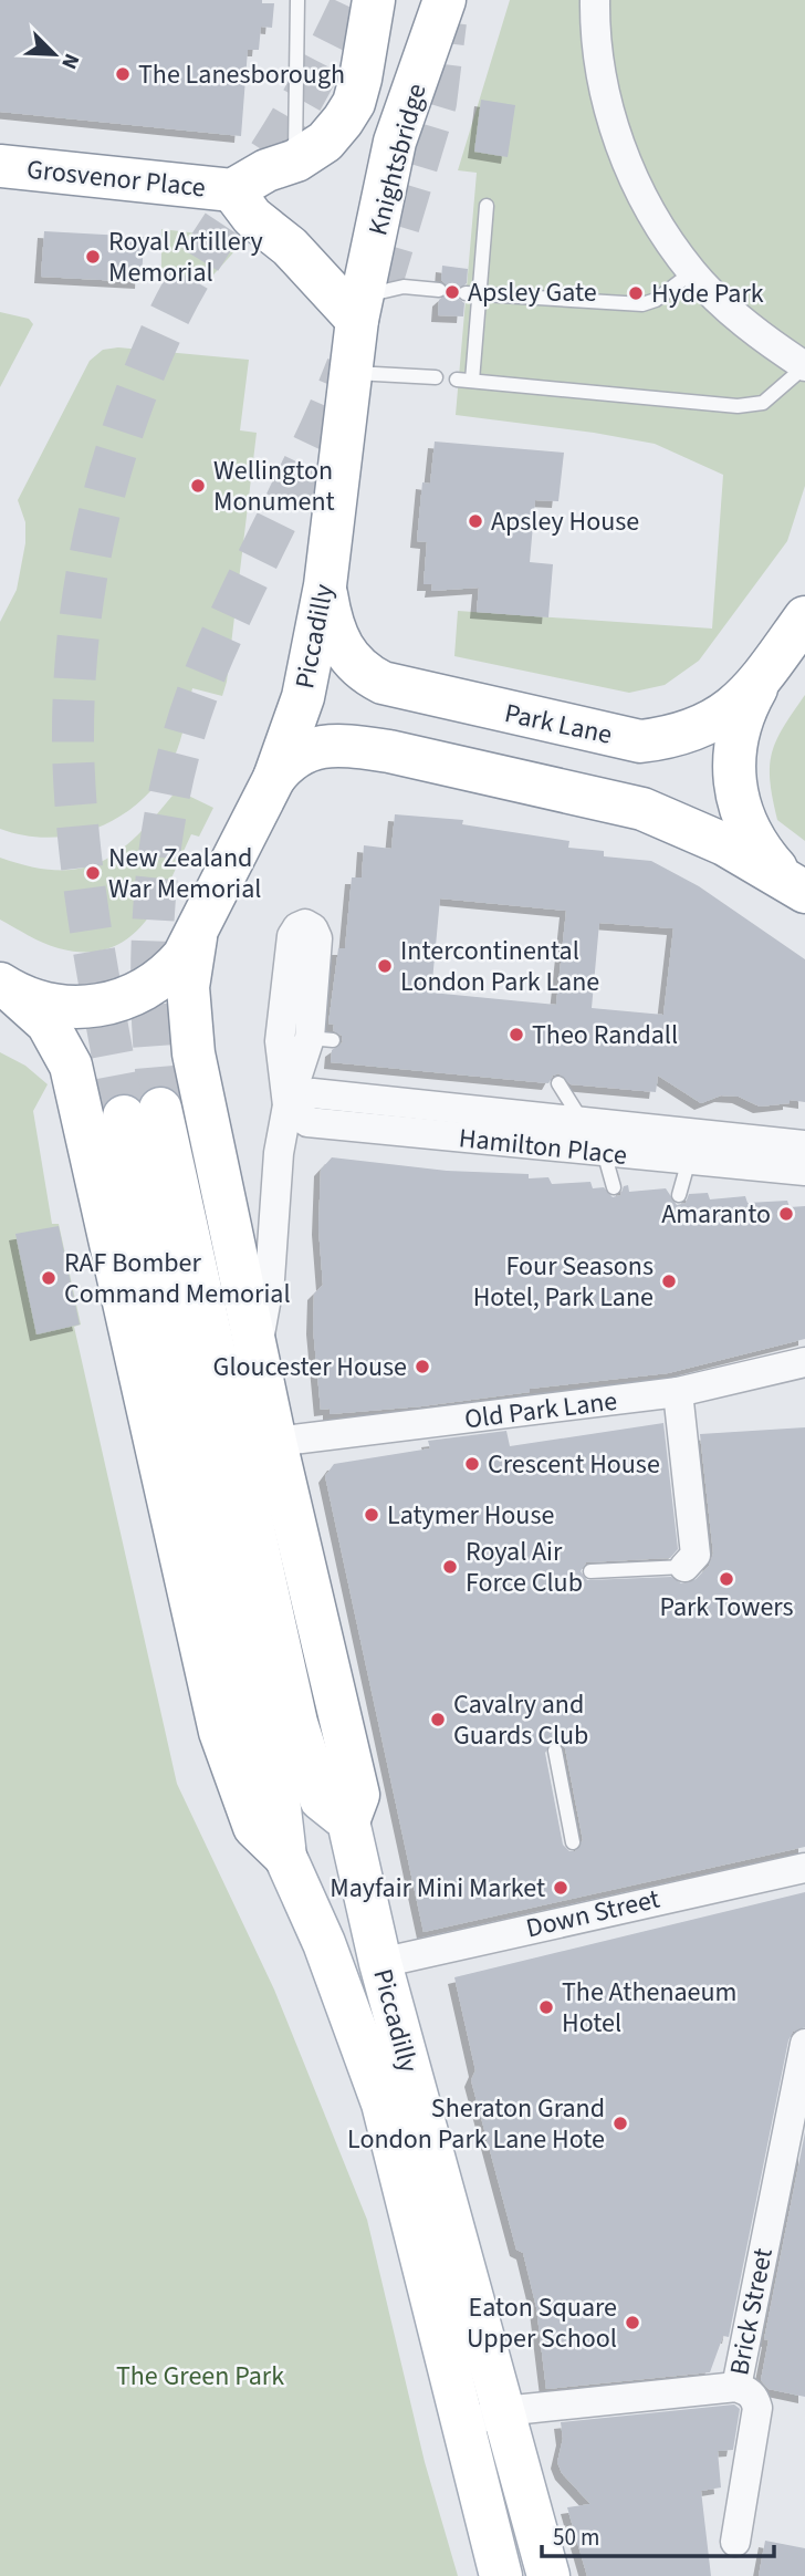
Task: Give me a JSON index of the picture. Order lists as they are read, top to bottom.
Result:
{
  "streets": {
    "main road": [
      "Knightsbridge",
      "Grosvenor Place",
      "Piccadilly",
      "Park Lane"
    ],
    "street": [
      "Hamilton Place",
      "Old Park Lane",
      "Down Street",
      "Brick Street"
    ]
  },
  "crossings": [
    ["Knightsbridge", "Grosvenor Place"],
    ["Knightsbridge", "Piccadilly"],
    ["Grosvenor Place", "Piccadilly"],
    ["Piccadilly", "Park Lane"],
    ["Piccadilly", "Down Street"],
    ["Piccadilly", "Brick Street"]
  ],
  "parks": ["The Green Park"],
  "places": [
    "The Lanesborough",
    "Royal Artillery Memorial",
    "Apsley Gate",
    "Hyde Park",
    "Wellington Monument",
    "Apsley House",
    "New Zealand War Memorial",
    "Intercontinental London Park Lane",
    "Theo Randall",
    "Amaranto",
    "RAF Bomber Command Memorial",
    "Four Seasons Hotel, Park Lane",
    "Gloucester House",
    "Crescent House",
    "Latymer House",
    "Royal Air Force Club",
    "Park Towers",
    "Cavalry and Guards Club",
    "Mayfair Mini Market",
    "The Athenaeum Hotel",
    "Sheraton Grand London Park Lane Hote",
    "Eaton Square Upper School"
  ],
  "scale_bar": "50 m",
  "north": "bottom right"
}
